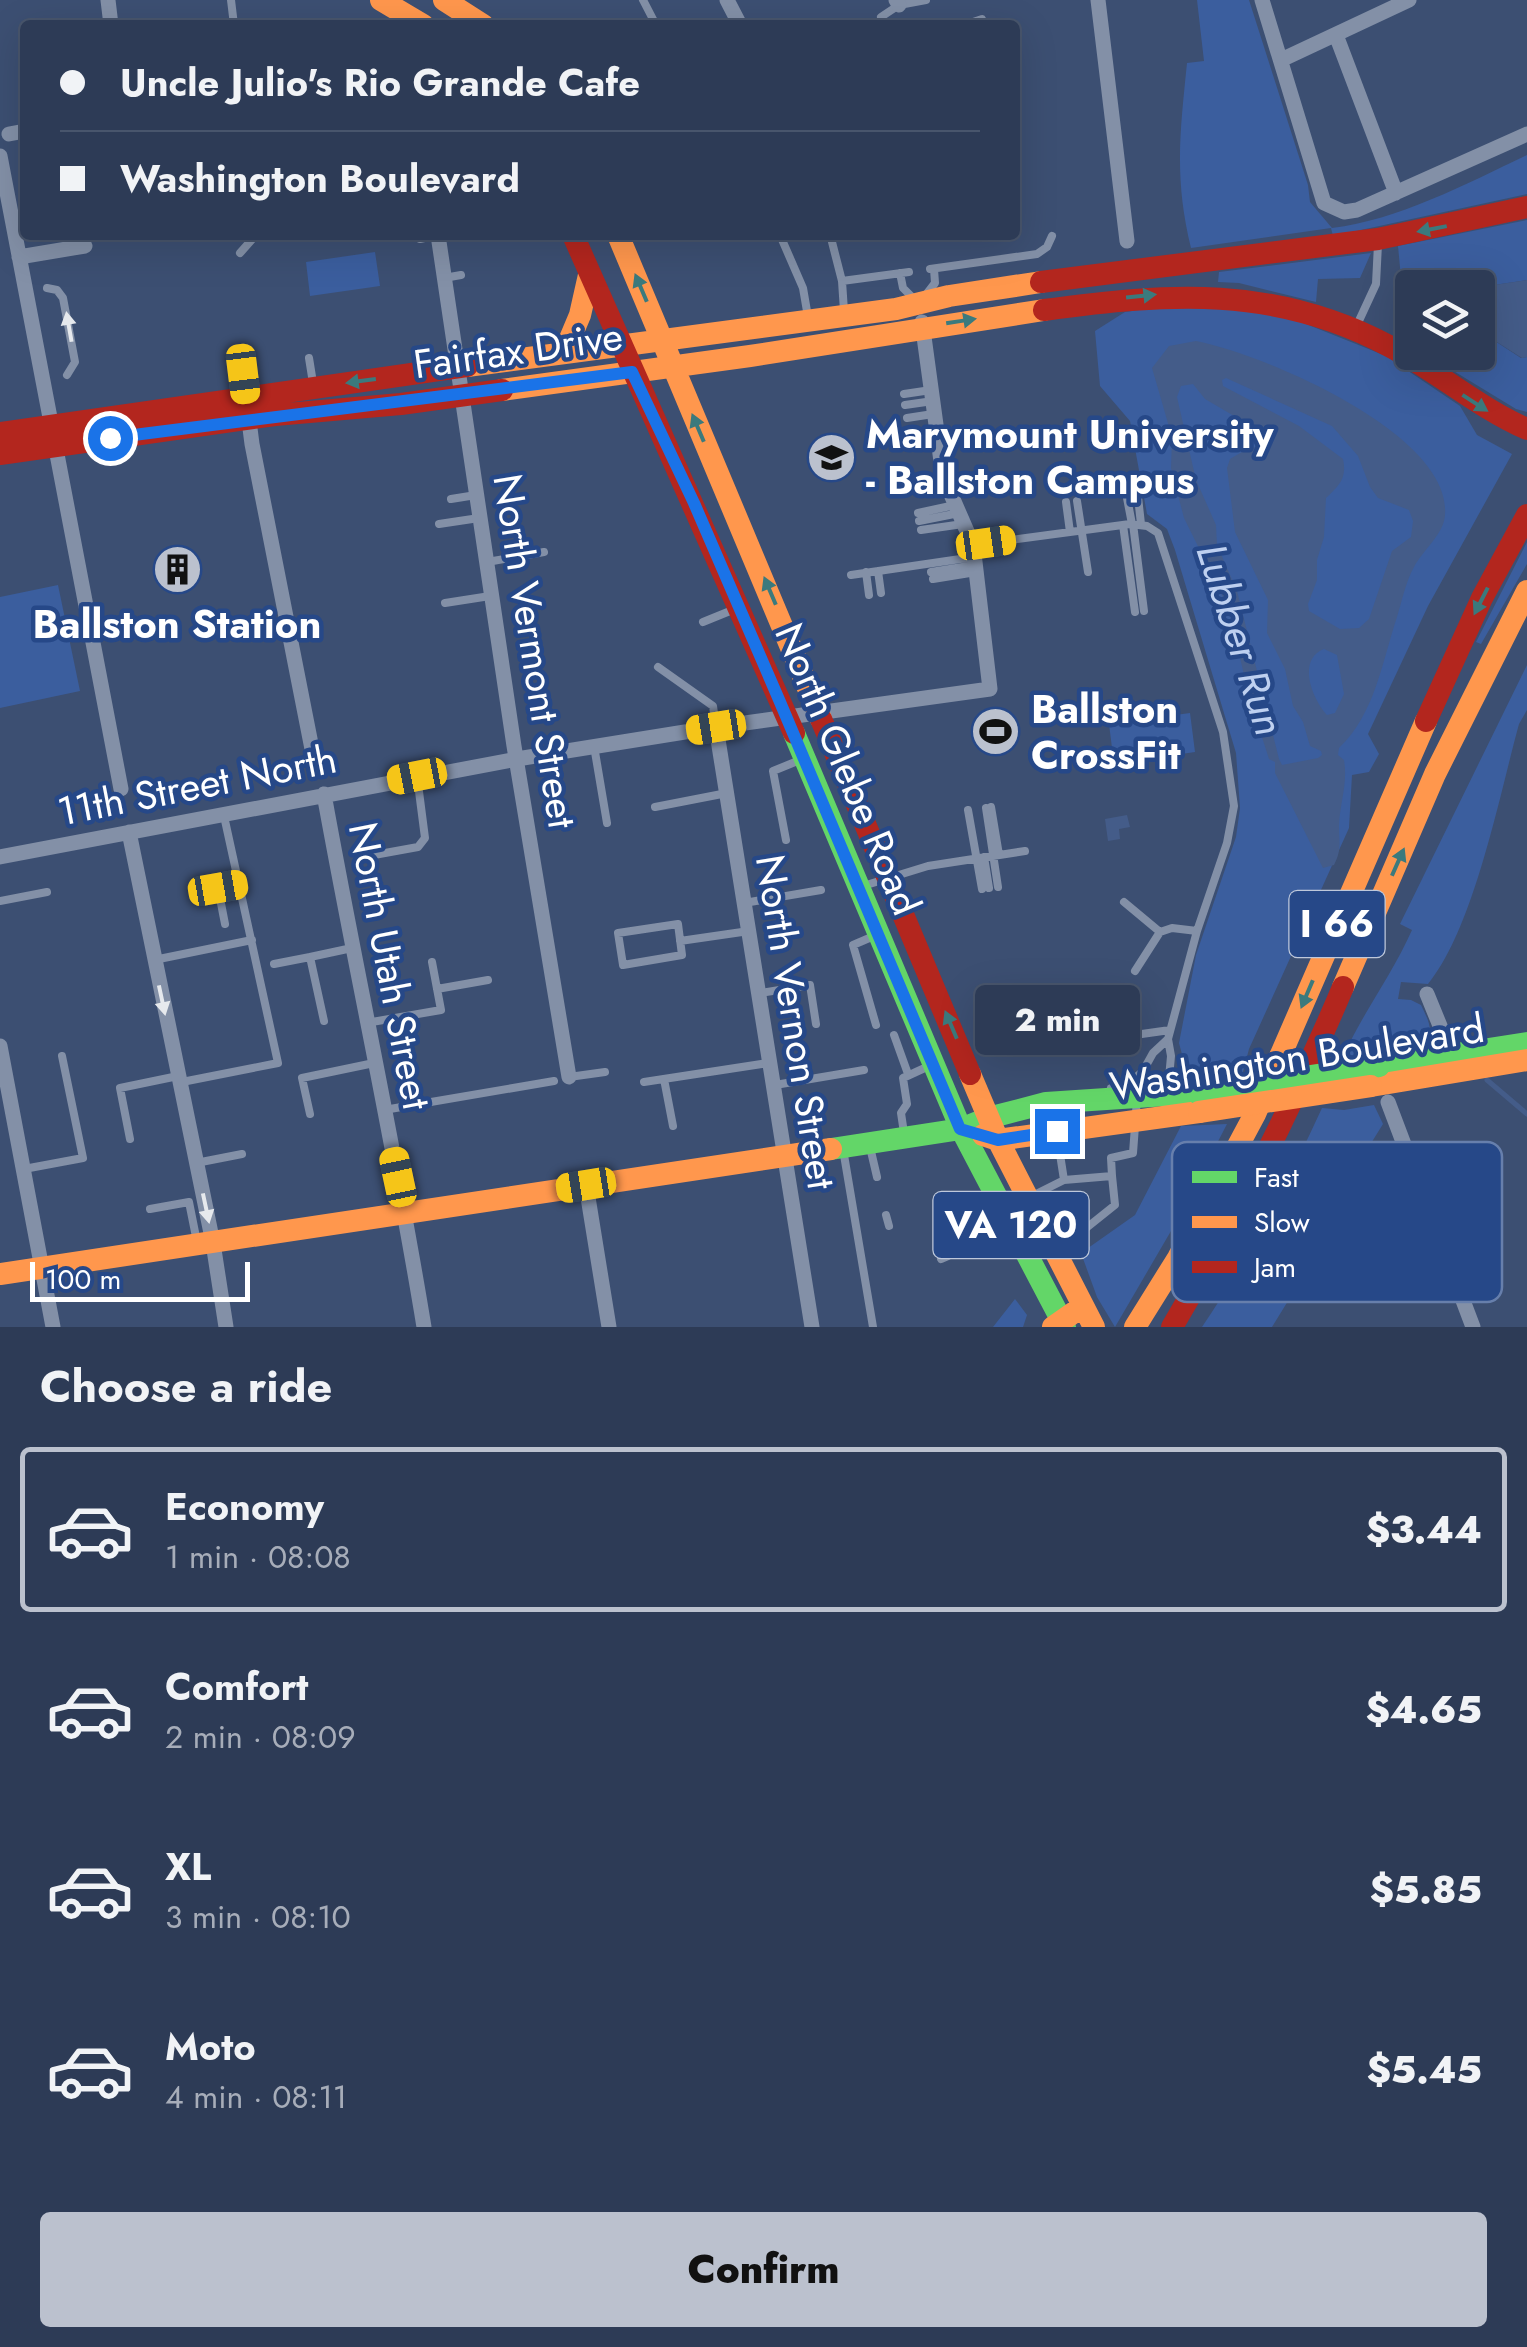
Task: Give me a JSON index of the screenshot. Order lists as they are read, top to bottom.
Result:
{
  "streets": {
    "main road": [
      "Fairfax Drive",
      "North Glebe Road",
      "I 66",
      "Washington Boulevard",
      "VA 120"
    ],
    "street": [
      "North Vermont Street",
      "11th Street North",
      "North Utah Street",
      "North Vernon Street"
    ]
  },
  "crossings": [
    ["Fairfax Drive", "North Vermont Street"],
    ["Fairfax Drive", "North Glebe Road"],
    ["North Vermont Street", "11th Street North"],
    ["North Glebe Road", "11th Street North"],
    ["North Glebe Road", "Washington Boulevard"],
    ["11th Street North", "North Utah Street"],
    ["11th Street North", "North Vernon Street"],
    ["North Utah Street", "Washington Boulevard"],
    ["North Vernon Street", "Washington Boulevard"]
  ],
  "water": ["Lubber Run"],
  "places": {
    "school or university": ["Marymount University - Ballston Campus"],
    "building": ["Ballston Station"],
    "sports": ["Ballston CrossFit"]
  },
  "legend": ["Fast", "Slow", "Jam"],
  "scale_bar": "100 m",
  "page": {
    "banner": ["Uncle Julio's Rio Grande Cafe", "Washington Boulevard"],
    "bubble": "2 min",
    "scale": "100 m",
    "heading": "Choose a ride",
    "list": [
      {
        "name": "Economy",
        "note": "1 min · 08:08",
        "value": "$3.44"
      },
      {
        "name": "Comfort",
        "note": "2 min · 08:09",
        "value": "$4.65"
      },
      {
        "name": "XL",
        "note": "3 min · 08:10",
        "value": "$5.85"
      },
      {
        "name": "Moto",
        "note": "4 min · 08:11",
        "value": "$5.45"
      }
    ],
    "buttons": "Confirm"
  }
}
